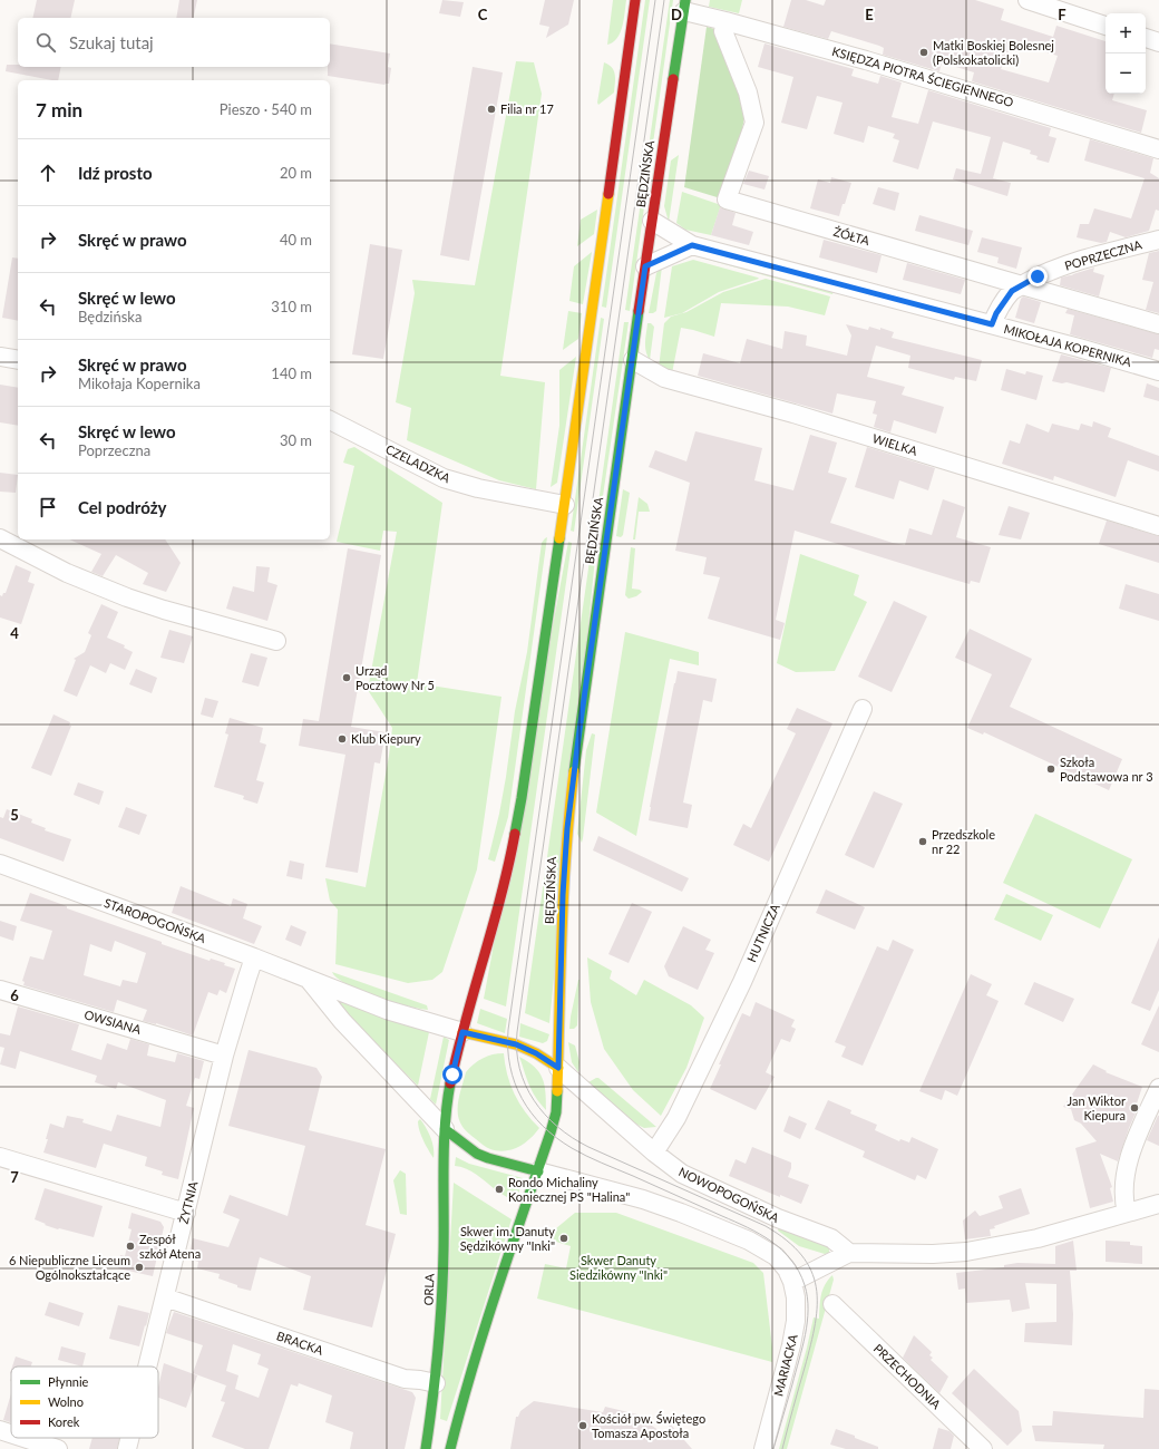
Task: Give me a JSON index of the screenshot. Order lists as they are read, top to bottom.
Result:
{
  "streets": {
    "street": [
      "KSIĘDZA PIOTRA ŚCIEGIENNEGO",
      "BĘDZIŃSKA",
      "ŻÓŁTA",
      "POPRZECZNA",
      "MIKOŁAJA KOPERNIKA",
      "WIELKA",
      "CZELADZKA",
      "STAROPOGOŃSKA",
      "HUTNICZA",
      "OWSIANA",
      "NOWOPOGOŃSKA",
      "ŻYTNIA",
      "ORLA",
      "BRACKA",
      "MARIACKA",
      "PRZECHODNIA"
    ]
  },
  "crossings": [
    ["KSIĘDZA PIOTRA ŚCIEGIENNEGO", "BĘDZIŃSKA"],
    ["KSIĘDZA PIOTRA ŚCIEGIENNEGO", "ŻÓŁTA"],
    ["BĘDZIŃSKA", "MIKOŁAJA KOPERNIKA"],
    ["BĘDZIŃSKA", "WIELKA"],
    ["BĘDZIŃSKA", "NOWOPOGOŃSKA"],
    ["ŻÓŁTA", "POPRZECZNA"],
    ["POPRZECZNA", "MIKOŁAJA KOPERNIKA"],
    ["STAROPOGOŃSKA", "ŻYTNIA"],
    ["STAROPOGOŃSKA", "ORLA"],
    ["HUTNICZA", "NOWOPOGOŃSKA"],
    ["OWSIANA", "ŻYTNIA"],
    ["ŻYTNIA", "BRACKA"],
    ["ORLA", "BRACKA"]
  ],
  "parks": ["Skwer Danuty Siedzikówny \"Inki\""],
  "places": [
    "Matki Boskiej Bolesnej (Polskokatolicki)",
    "Filia nr 17",
    "Urząd Pocztowy Nr 5",
    "Klub Kiepury",
    "Szkoła Podstawowa nr 3",
    "Przedszkole nr 22",
    "Jan Wiktor Kiepura",
    "Rondo Michaliny Koniecznej PS \"Halina\"",
    "Skwer im. Danuty Sędzikówny \"Inki\"",
    "Zespół szkół Atena",
    "6 Niepubliczne Liceum Ogólnokształcące",
    "Kościół pw. Świętego Tomasza Apostoła"
  ],
  "legend": ["Płynnie", "Wolno", "Korek"],
  "page": {
    "map_buttons": ["+", "−"],
    "search": "Szukaj tutaj",
    "heading": ["7 min", "Pieszo · 540 m"],
    "list": [
      ["Idź prosto", "20 m"],
      ["Skręć w prawo", "40 m"],
      ["Skręć w lewo", "Będzińska", "310 m"],
      ["Skręć w prawo", "Mikołaja Kopernika", "140 m"],
      ["Skręć w lewo", "Poprzeczna", "30 m"],
      "Cel podróży"
    ]
  },
  "grid": {
    "columns": [
      "C",
      "D",
      "E",
      "F"
    ],
    "rows": [
      "4",
      "5",
      "6",
      "7"
    ]
  }
}
